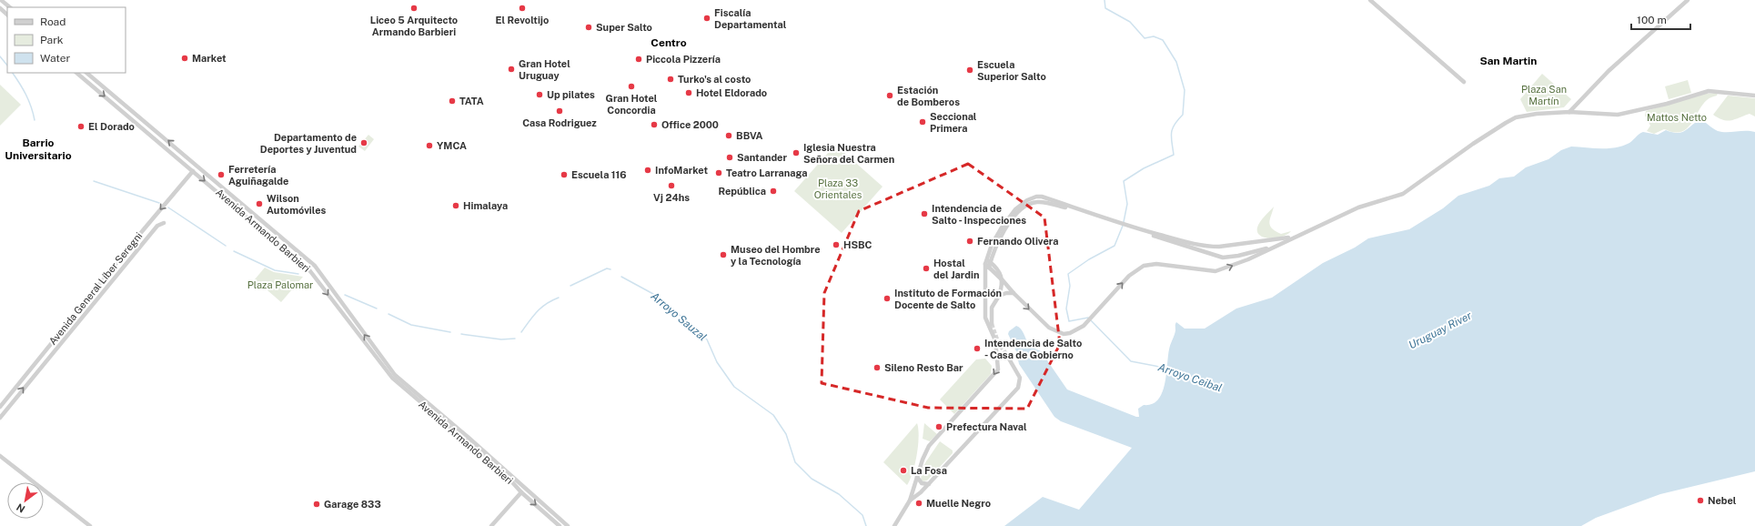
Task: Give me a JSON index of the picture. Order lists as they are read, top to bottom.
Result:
{
  "streets": {
    "street": ["Avenida Armando Barbieri", "Avenida General Líber Seregni"]
  },
  "crossings": [
    ["Avenida Armando Barbieri", "Avenida General Líber Seregni"]
  ],
  "districts": ["Centro", "San Martin", "Barrio Universitario"],
  "water": ["Arroyo Sauzal", "Uruguay River", "Arroyo Ceibal"],
  "parks": [
    "Plaza San Martín",
    "Mattos Netto",
    "Plaza 33 Orientales",
    "Plaza Palomar"
  ],
  "places": [
    "Liceo 5 Arquitecto Armando Barbieri",
    "El Revoltijo",
    "Fiscalía Departamental",
    "Super Salto",
    "Market",
    "Piccola Pizzería",
    "Gran Hotel Uruguay",
    "Escuela Superior Salto",
    "Turko's al costo",
    "Gran Hotel Concordia",
    "Hotel Eldorado",
    "Up pilates",
    "Estación de Bomberos",
    "TATA",
    "Casa Rodriguez",
    "Seccional Primera",
    "Office 2000",
    "El Dorado",
    "BBVA",
    "Departamento de Deportes y Juventud",
    "YMCA",
    "Iglesia Nuestra Señora del Carmen",
    "Santander",
    "InfoMarket",
    "Teatro Larranaga",
    "Ferretería Aguiñagalde",
    "Escuela 116",
    "Vj 24hs",
    "República",
    "Wilson Automóviles",
    "Himalaya",
    "Intendencia de Salto - Inspecciones",
    "Fernando Olivera",
    "HSBC",
    "Museo del Hombre y la Tecnología",
    "Hostal del Jardin",
    "Instituto de Formación Docente de Salto",
    "Intendencia de Salto - Casa de Gobierno",
    "Sileno Resto Bar",
    "Prefectura Naval",
    "La Fosa",
    "Nebel",
    "Muelle Negro",
    "Garage 833"
  ],
  "legend": ["Road", "Park", "Water"],
  "scale_bar": "100 m",
  "north": "bottom left"
}
